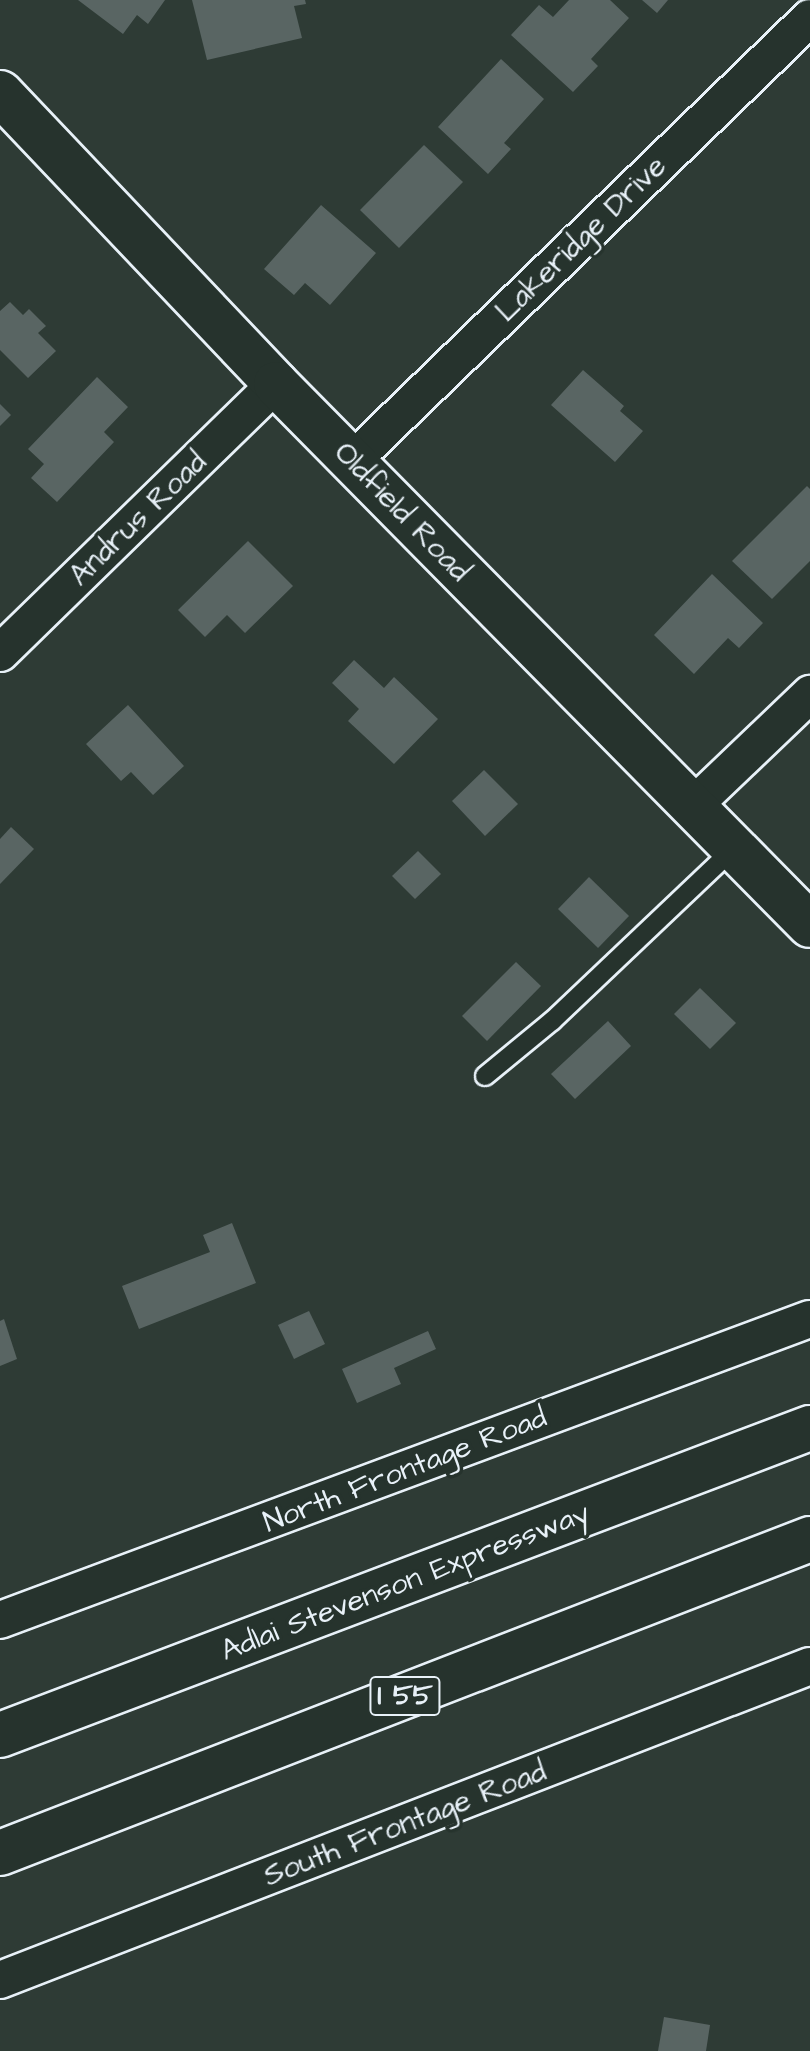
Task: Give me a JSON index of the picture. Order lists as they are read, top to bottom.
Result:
{
  "streets": {
    "main road": ["Oldfield Road", "Adlai Stevenson Expressway", "I 55"],
    "street": [
      "Lakeridge Drive",
      "Andrus Road",
      "North Frontage Road",
      "South Frontage Road"
    ]
  },
  "crossings": [
    ["Lakeridge Drive", "Oldfield Road"],
    ["Oldfield Road", "Andrus Road"]
  ]
}
